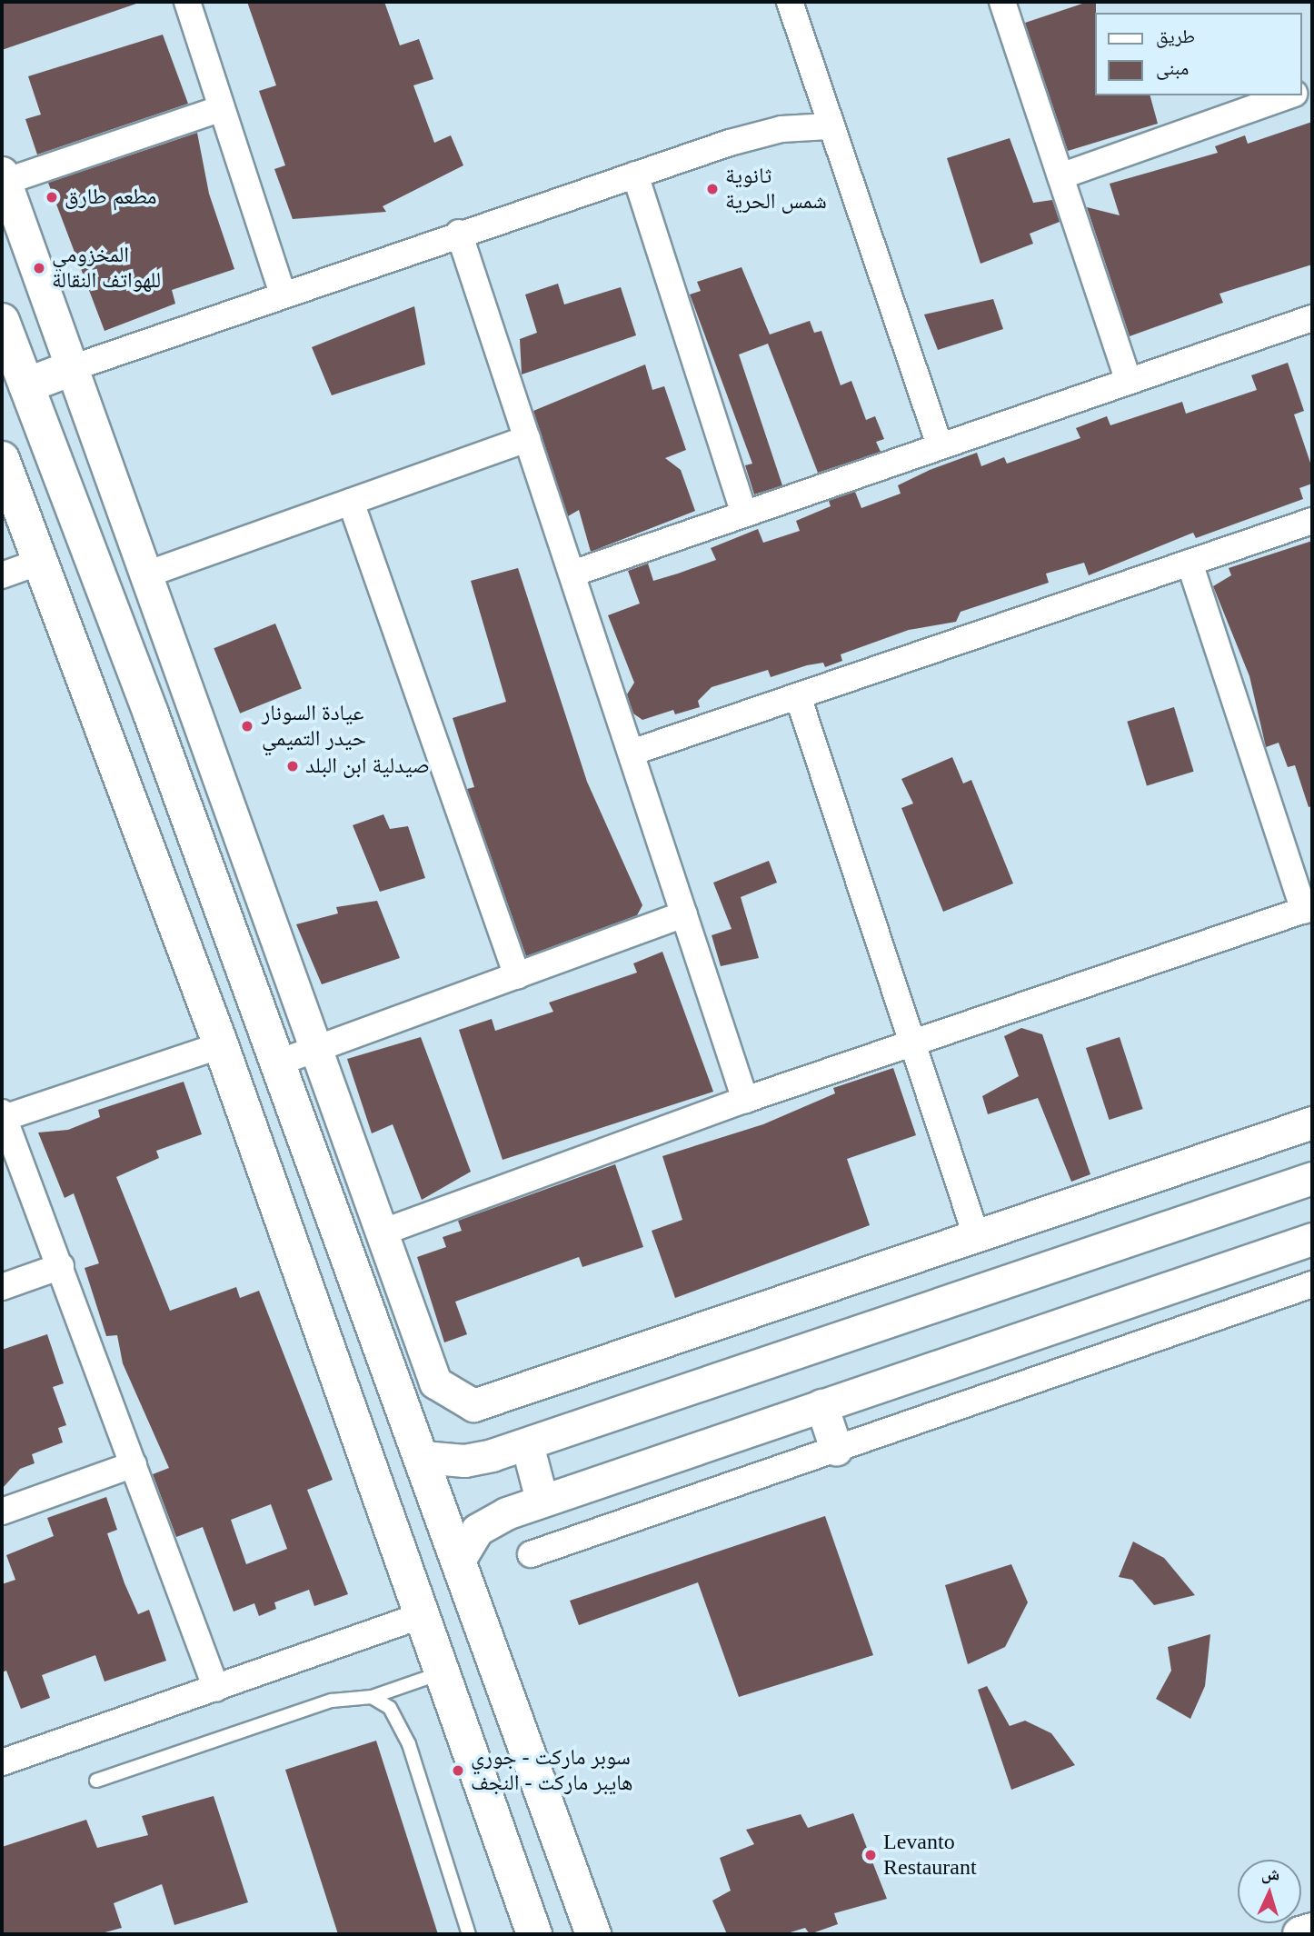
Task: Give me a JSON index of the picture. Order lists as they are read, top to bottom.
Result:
{
  "places": [
    "ثانوية شمس الحرية",
    "مطعم طارق",
    "المخزومي للهواتف النقالة",
    "عيادة السونار حيدر التميمي",
    "صيدلية ابن البلد",
    "سوبر ماركت - جوري هايبر ماركت - النجف",
    "Levanto Restaurant"
  ],
  "legend": ["طريق", "مبنى"],
  "north": "top"
}
